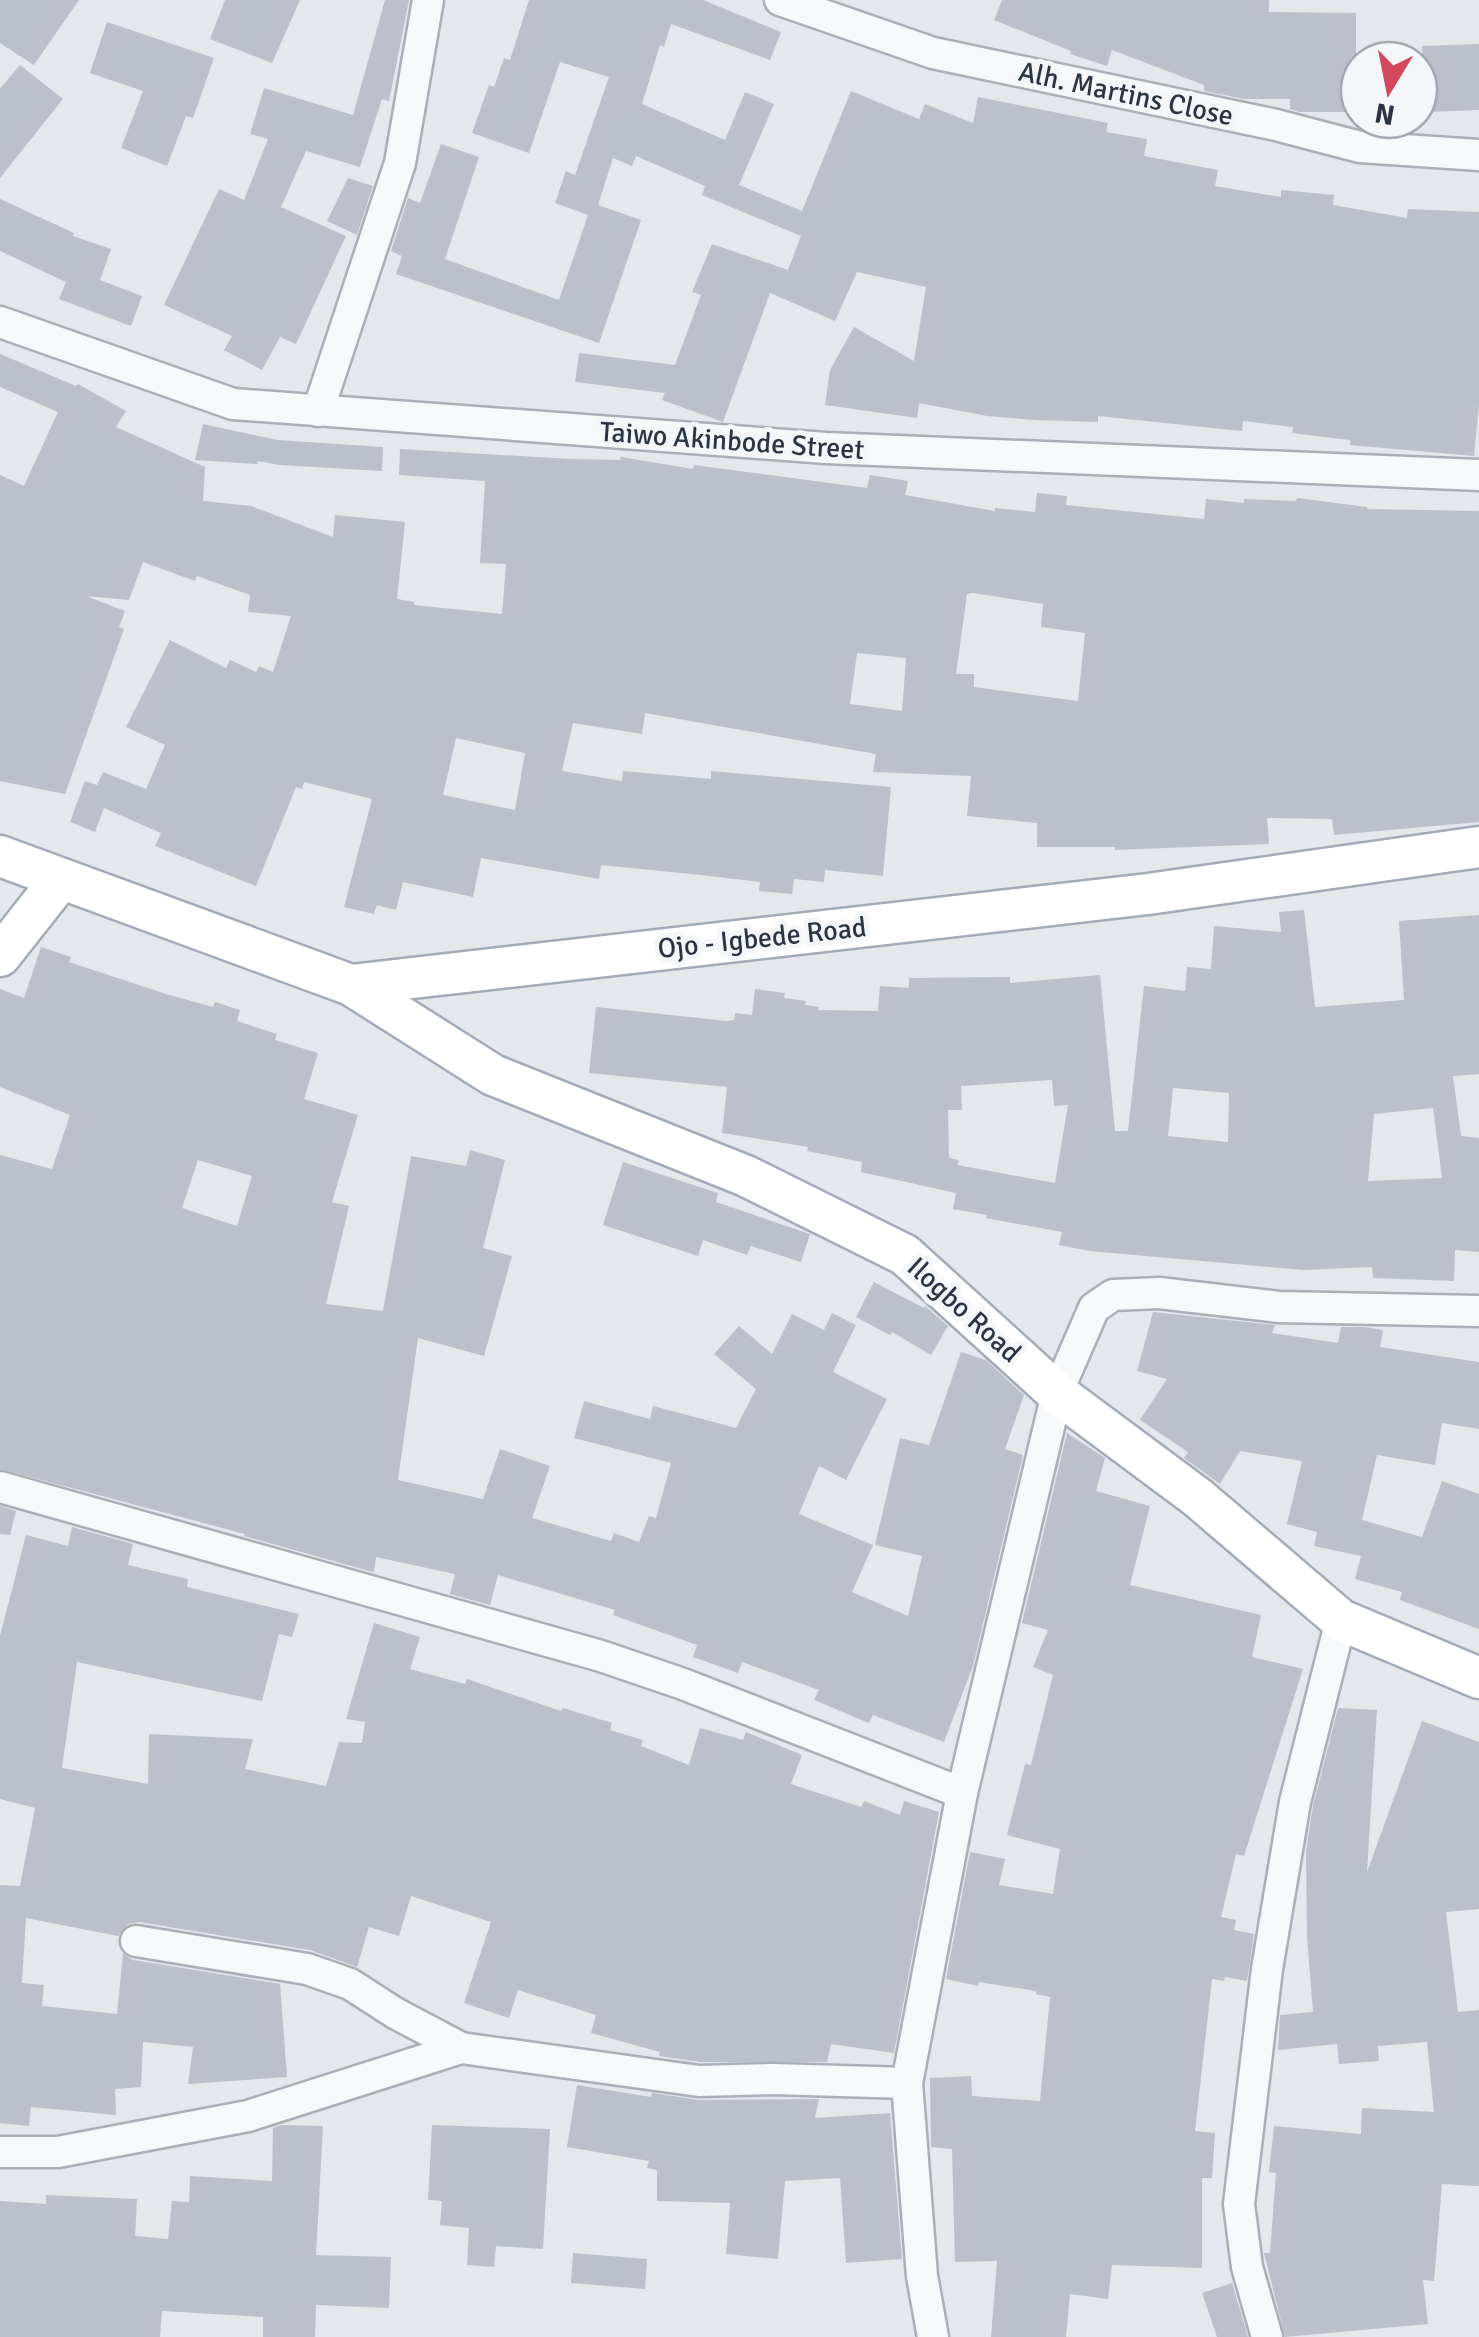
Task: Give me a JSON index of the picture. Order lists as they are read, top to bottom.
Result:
{
  "streets": {
    "main road": ["Ojo - Igbede Road", "Ilogbo Road"],
    "street": ["Alh. Martins Close", "Taiwo Akinbode Street"]
  },
  "crossings": [
    ["Ojo - Igbede Road", "Ilogbo Road"]
  ],
  "north": "bottom"
}
